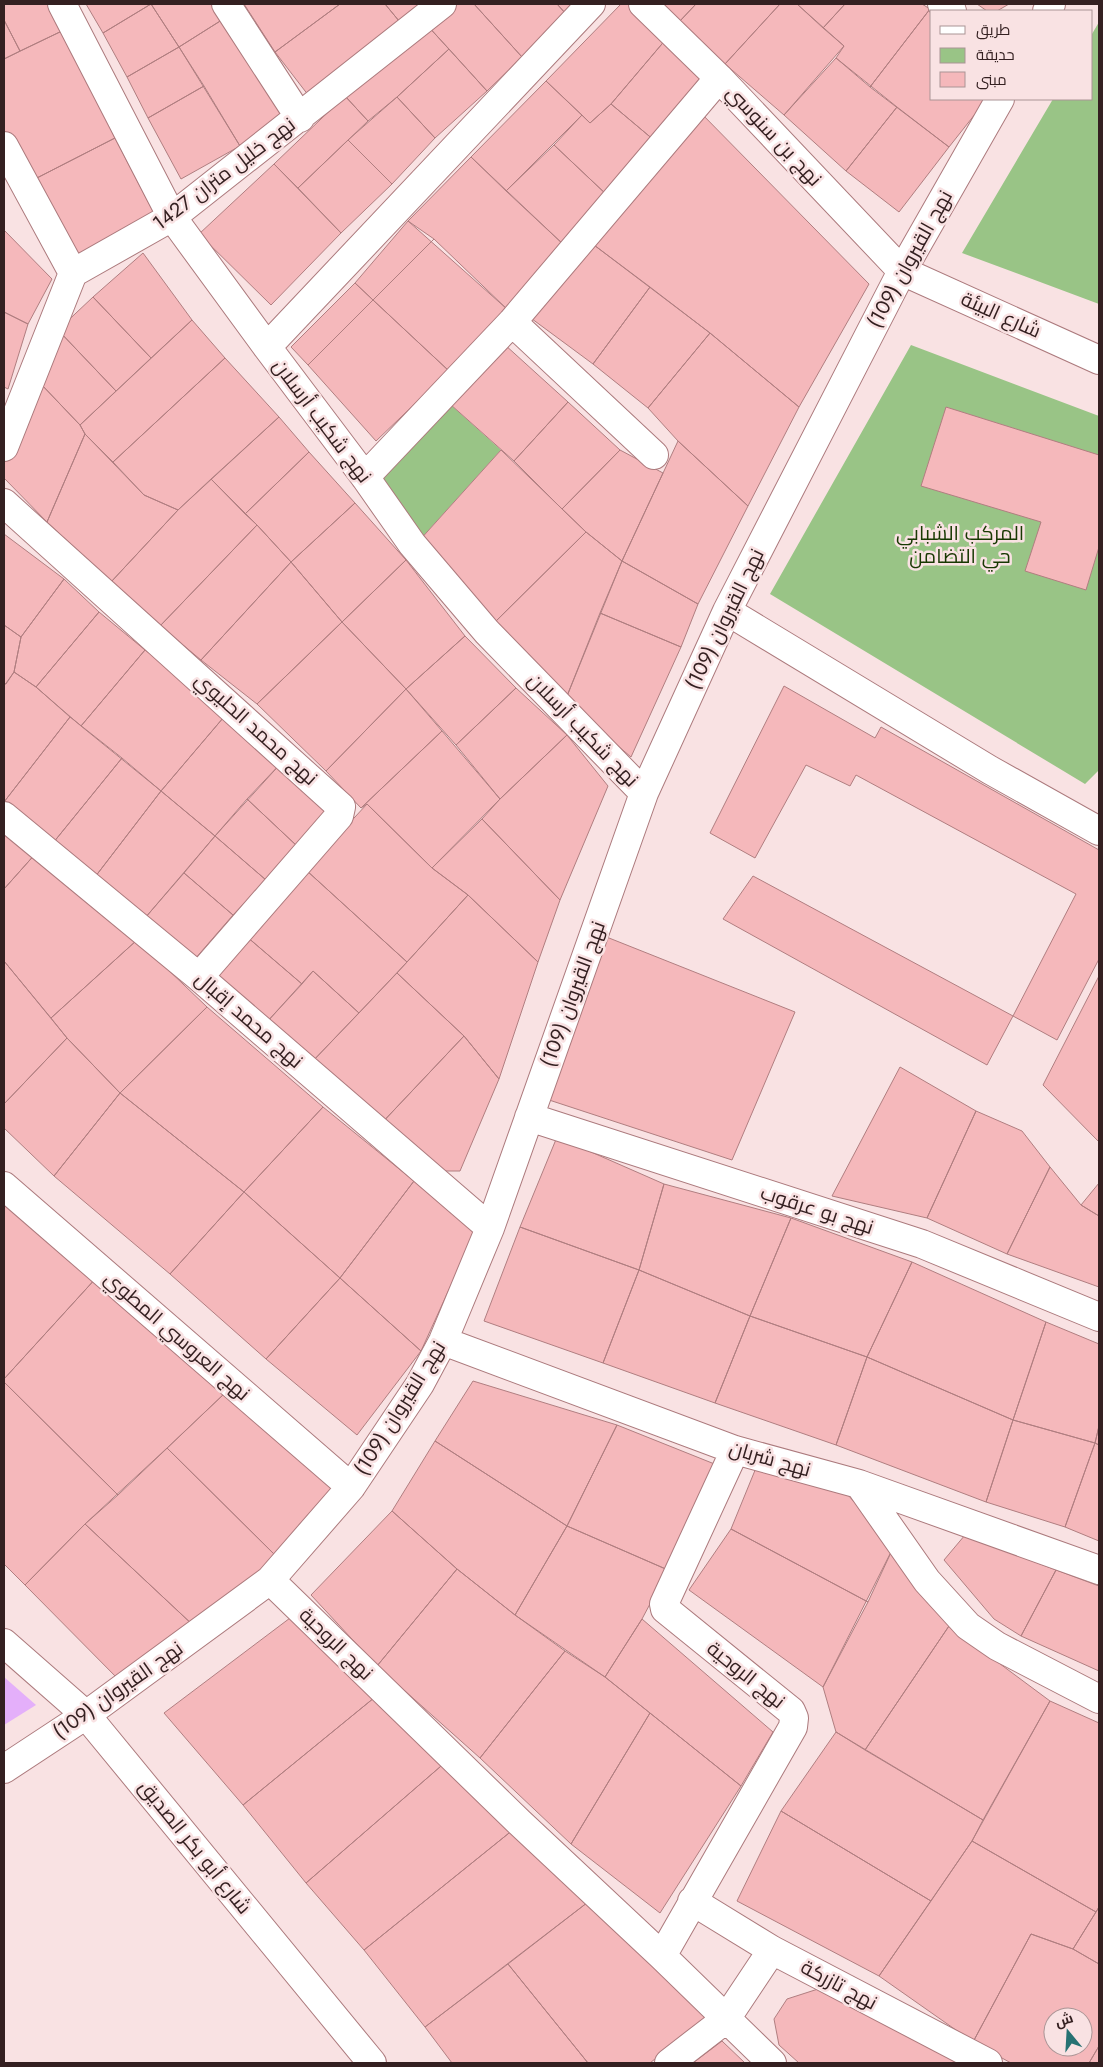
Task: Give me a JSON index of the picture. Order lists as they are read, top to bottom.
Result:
{
  "streets": {
    "street": [
      "نهج بن سنوسي",
      "نهج خليل متران 1427",
      "نهج القيروان (109)",
      "شارع البيئة",
      "نهج شكيب أرسلان",
      "نهج محمد الحليوي",
      "نهج محمد إقبال",
      "نهج بو عرقوب",
      "نهج العروسي المطوي",
      "نهج شربان",
      "نهج الروحية",
      "شارع أبو بكر الصديق",
      "نهج تازركة"
    ]
  },
  "crossings": [
    ["نهج بن سنوسي", "نهج القيروان (109)"],
    ["نهج بن سنوسي", "شارع البيئة"],
    ["نهج خليل متران 1427", "نهج شكيب أرسلان"],
    ["نهج القيروان (109)", "شارع البيئة"],
    ["نهج القيروان (109)", "نهج شكيب أرسلان"],
    ["نهج القيروان (109)", "نهج محمد إقبال"],
    ["نهج القيروان (109)", "نهج بو عرقوب"],
    ["نهج القيروان (109)", "نهج العروسي المطوي"],
    ["نهج القيروان (109)", "نهج شربان"],
    ["نهج القيروان (109)", "نهج الروحية"],
    ["نهج القيروان (109)", "شارع أبو بكر الصديق"],
    ["نهج محمد الحليوي", "نهج محمد إقبال"],
    ["نهج شربان", "نهج الروحية"],
    ["نهج الروحية", "نهج تازركة"]
  ],
  "parks": ["المركب الشبابي حي التضامن"],
  "legend": ["طريق", "حديقة", "مبنى"],
  "north": "top"
}
